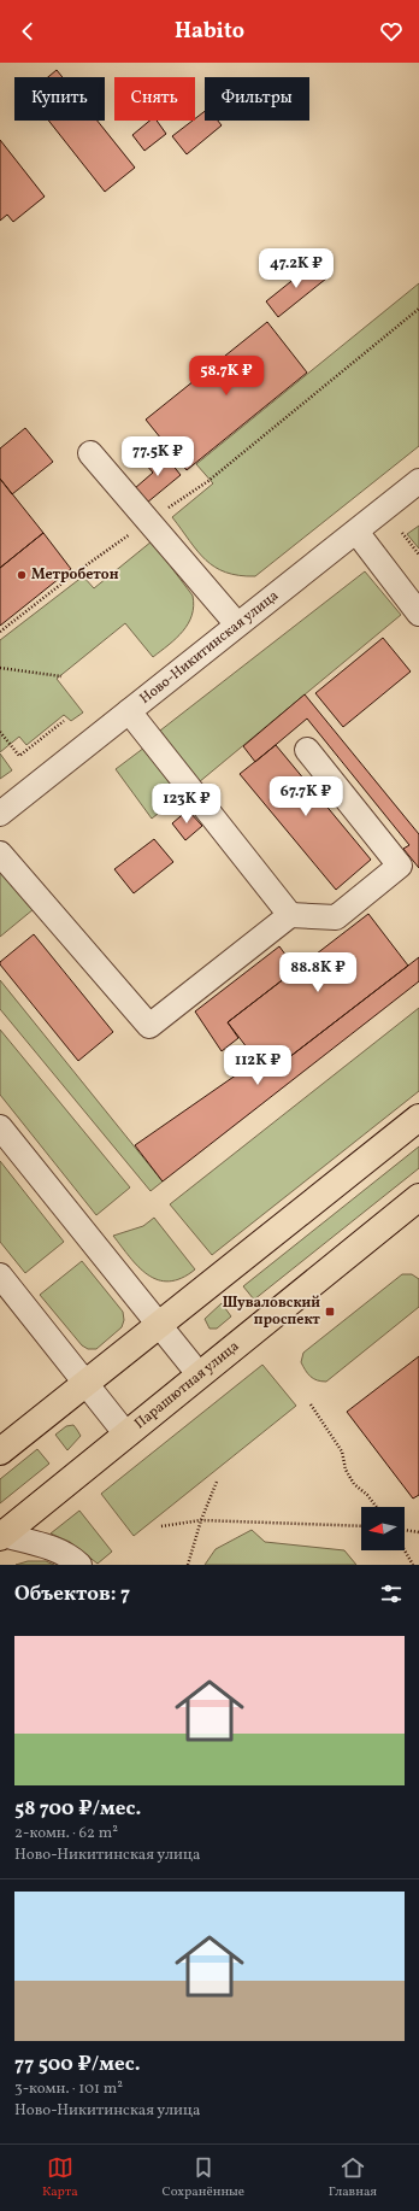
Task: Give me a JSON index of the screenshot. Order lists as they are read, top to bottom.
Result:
{
  "streets": {
    "main road": ["Парашютная улица"],
    "street": ["Ново-Никитинская улица"]
  },
  "places": {
    "other": ["Метробетон"],
    "transit": ["Шуваловский проспект"]
  },
  "north": "left",
  "page": {
    "header": "Habito",
    "chip": ["Купить", "Снять", "Фильтры"],
    "price": [
      "47.2K ₽",
      "58.7K ₽",
      "77.5K ₽",
      "67.7K ₽",
      "123K ₽",
      "88.8K ₽",
      "112K ₽"
    ],
    "heading": "Объектов: 7",
    "list": [
      {
        "name": "58 700 ₽/мес.",
        "note": "2-комн. · 62 m² · Ново-Никитинская улица"
      },
      {
        "name": "77 500 ₽/мес.",
        "note": "3-комн. · 101 m² · Ново-Никитинская улица"
      }
    ],
    "tabs": ["Карта", "Сохранённые", "Главная"]
  }
}
